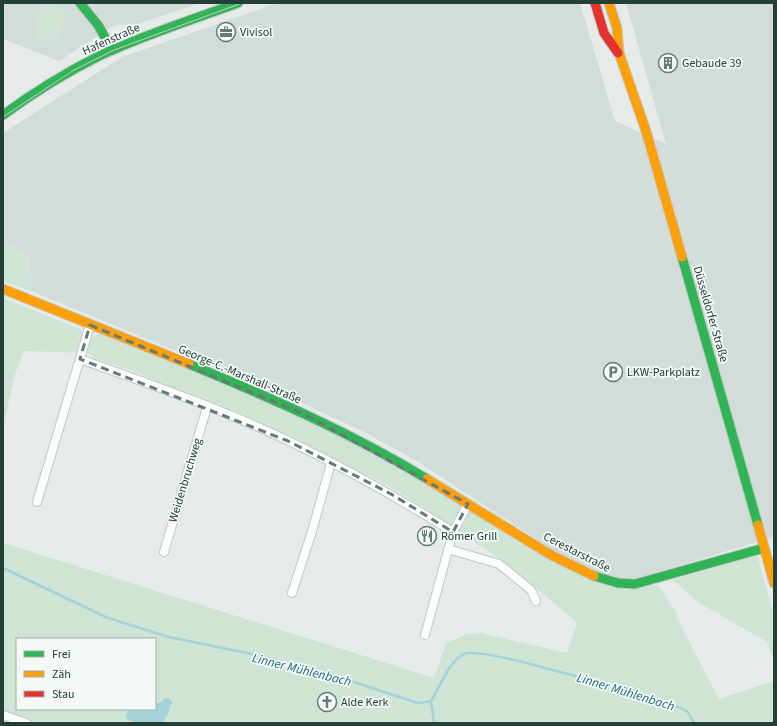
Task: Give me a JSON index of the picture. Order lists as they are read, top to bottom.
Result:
{
  "streets": {
    "main road": [
      "Hafenstraße",
      "Düsseldorfer Straße",
      "George-C.-Marshall-Straße",
      "Cerestarstraße"
    ],
    "street": ["Weidenbruchweg"]
  },
  "crossings": [
    ["Düsseldorfer Straße", "Cerestarstraße"],
    ["George-C.-Marshall-Straße", "Cerestarstraße"]
  ],
  "water": ["Linner Mühlenbach"],
  "places": {
    "office": ["Vivisol"],
    "building": ["Gebaude 39"],
    "parking": ["LKW-Parkplatz"],
    "restaurant": ["Römer Grill"],
    "church": ["Alde Kerk"]
  },
  "legend": ["Frei", "Zäh", "Stau"]
}
